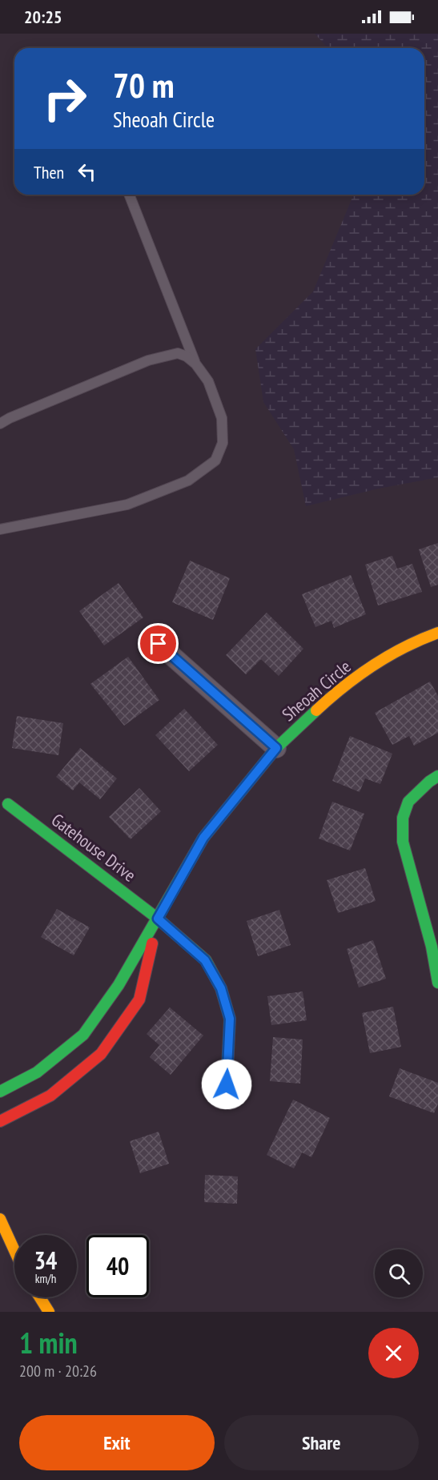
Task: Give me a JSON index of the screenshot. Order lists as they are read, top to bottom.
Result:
{
  "streets": {
    "street": ["Sheoah Circle", "Gatehouse Drive"]
  },
  "crossings": [
    ["Sheoah Circle", "Gatehouse Drive"]
  ],
  "page": {
    "status": "20:25",
    "turn": ["70 m", "Sheoah Circle"],
    "then": "Then",
    "speed": "34 km/h",
    "limit": "40",
    "heading": ["1 min", "200 m · 20:26"],
    "buttons": ["Exit", "Share"]
  }
}
